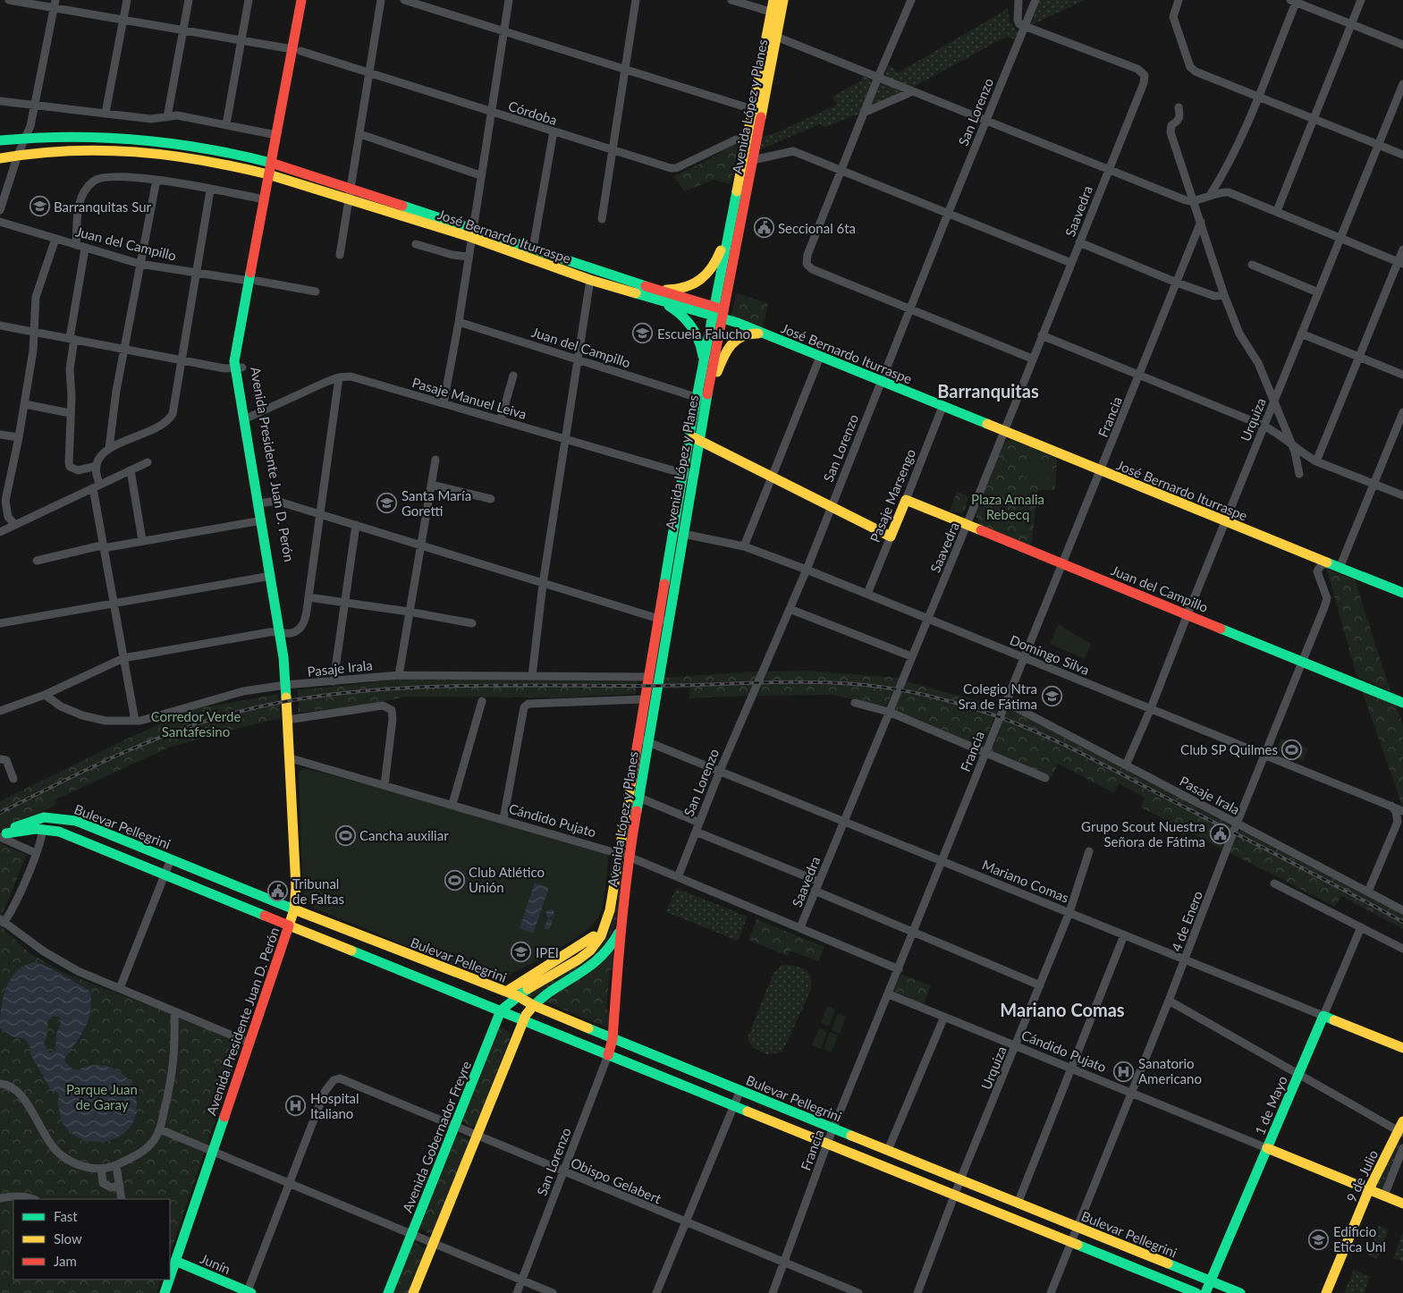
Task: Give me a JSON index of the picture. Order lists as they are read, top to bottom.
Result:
{
  "streets": {
    "main road": [
      "Avenida López y Planes",
      "San Lorenzo",
      "José Bernardo Iturraspe",
      "Juan del Campillo",
      "Avenida Presidente Juan D. Perón",
      "Pasaje Marsengo",
      "Cándido Pujato",
      "Bulevar Pellegrini",
      "Mariano Comas",
      "1 de Mayo",
      "Avenida Gobernador Freyre",
      "9 de Julio",
      "Junín"
    ],
    "street": [
      "Córdoba",
      "Saavedra",
      "Pasaje Manuel Leiva",
      "Francia",
      "Urquiza",
      "Domingo Silva",
      "Pasaje Irala",
      "4 de Enero",
      "Obispo Gelabert"
    ]
  },
  "crossings": [
    ["Avenida López y Planes", "San Lorenzo"],
    ["Avenida López y Planes", "Córdoba"],
    ["Avenida López y Planes", "José Bernardo Iturraspe"],
    ["Avenida López y Planes", "Juan del Campillo"],
    ["Avenida López y Planes", "Pasaje Manuel Leiva"],
    ["Avenida López y Planes", "Domingo Silva"],
    ["Avenida López y Planes", "Pasaje Irala"],
    ["Avenida López y Planes", "Cándido Pujato"],
    ["Avenida López y Planes", "Bulevar Pellegrini"],
    ["Avenida López y Planes", "Mariano Comas"],
    ["Avenida López y Planes", "Avenida Gobernador Freyre"],
    ["San Lorenzo", "Saavedra"],
    ["San Lorenzo", "José Bernardo Iturraspe"],
    ["San Lorenzo", "Domingo Silva"],
    ["San Lorenzo", "Cándido Pujato"],
    ["San Lorenzo", "Bulevar Pellegrini"],
    ["San Lorenzo", "Mariano Comas"],
    ["San Lorenzo", "Obispo Gelabert"],
    ["Córdoba", "Avenida Presidente Juan D. Perón"],
    ["Saavedra", "José Bernardo Iturraspe"],
    ["Saavedra", "Juan del Campillo"],
    ["Saavedra", "Domingo Silva"],
    ["Saavedra", "Cándido Pujato"],
    ["Saavedra", "Mariano Comas"],
    ["José Bernardo Iturraspe", "Francia"],
    ["José Bernardo Iturraspe", "Urquiza"],
    ["José Bernardo Iturraspe", "Avenida Presidente Juan D. Perón"],
    ["José Bernardo Iturraspe", "Pasaje Marsengo"],
    ["José Bernardo Iturraspe", "4 de Enero"],
    ["Juan del Campillo", "Francia"],
    ["Juan del Campillo", "Urquiza"],
    ["Juan del Campillo", "Avenida Presidente Juan D. Perón"],
    ["Juan del Campillo", "Pasaje Marsengo"],
    ["Juan del Campillo", "4 de Enero"],
    ["Francia", "Domingo Silva"],
    ["Francia", "Pasaje Irala"],
    ["Francia", "Cándido Pujato"],
    ["Francia", "Bulevar Pellegrini"],
    ["Francia", "Mariano Comas"],
    ["Francia", "Obispo Gelabert"],
    ["Urquiza", "Domingo Silva"],
    ["Urquiza", "Pasaje Irala"],
    ["Urquiza", "Cándido Pujato"],
    ["Urquiza", "Bulevar Pellegrini"],
    ["Urquiza", "Mariano Comas"],
    ["Avenida Presidente Juan D. Perón", "Pasaje Irala"],
    ["Avenida Presidente Juan D. Perón", "Cándido Pujato"],
    ["Avenida Presidente Juan D. Perón", "Bulevar Pellegrini"],
    ["Avenida Presidente Juan D. Perón", "Junín"],
    ["Pasaje Marsengo", "Domingo Silva"],
    ["Domingo Silva", "4 de Enero"],
    ["Pasaje Irala", "4 de Enero"],
    ["Cándido Pujato", "4 de Enero"],
    ["Cándido Pujato", "1 de Mayo"],
    ["Cándido Pujato", "9 de Julio"],
    ["Bulevar Pellegrini", "4 de Enero"],
    ["Bulevar Pellegrini", "1 de Mayo"],
    ["Bulevar Pellegrini", "Avenida Gobernador Freyre"],
    ["Mariano Comas", "4 de Enero"],
    ["Mariano Comas", "1 de Mayo"],
    ["Avenida Gobernador Freyre", "Obispo Gelabert"]
  ],
  "districts": ["Barranquitas", "Mariano Comas"],
  "parks": ["Plaza Amalia Rebecq", "Corredor Verde Santafesino", "Parque Juan de Garay"],
  "places": {
    "school or university": [
      "Barranquitas Sur",
      "Escuela Falucho",
      "Santa María Goretti",
      "Colegio Ntra Sra de Fátima",
      "IPEI",
      "Edificio Etica Unl"
    ],
    "public building": ["Seccional 6ta", "Grupo Scout Nuestra Señora de Fátima", "Tribunal de Faltas"],
    "sports": ["Club SP Quilmes", "Cancha auxiliar", "Club Atlético Unión"],
    "hospital": ["Sanatorio Americano", "Hospital Italiano"]
  },
  "legend": ["Fast", "Slow", "Jam"]
}
